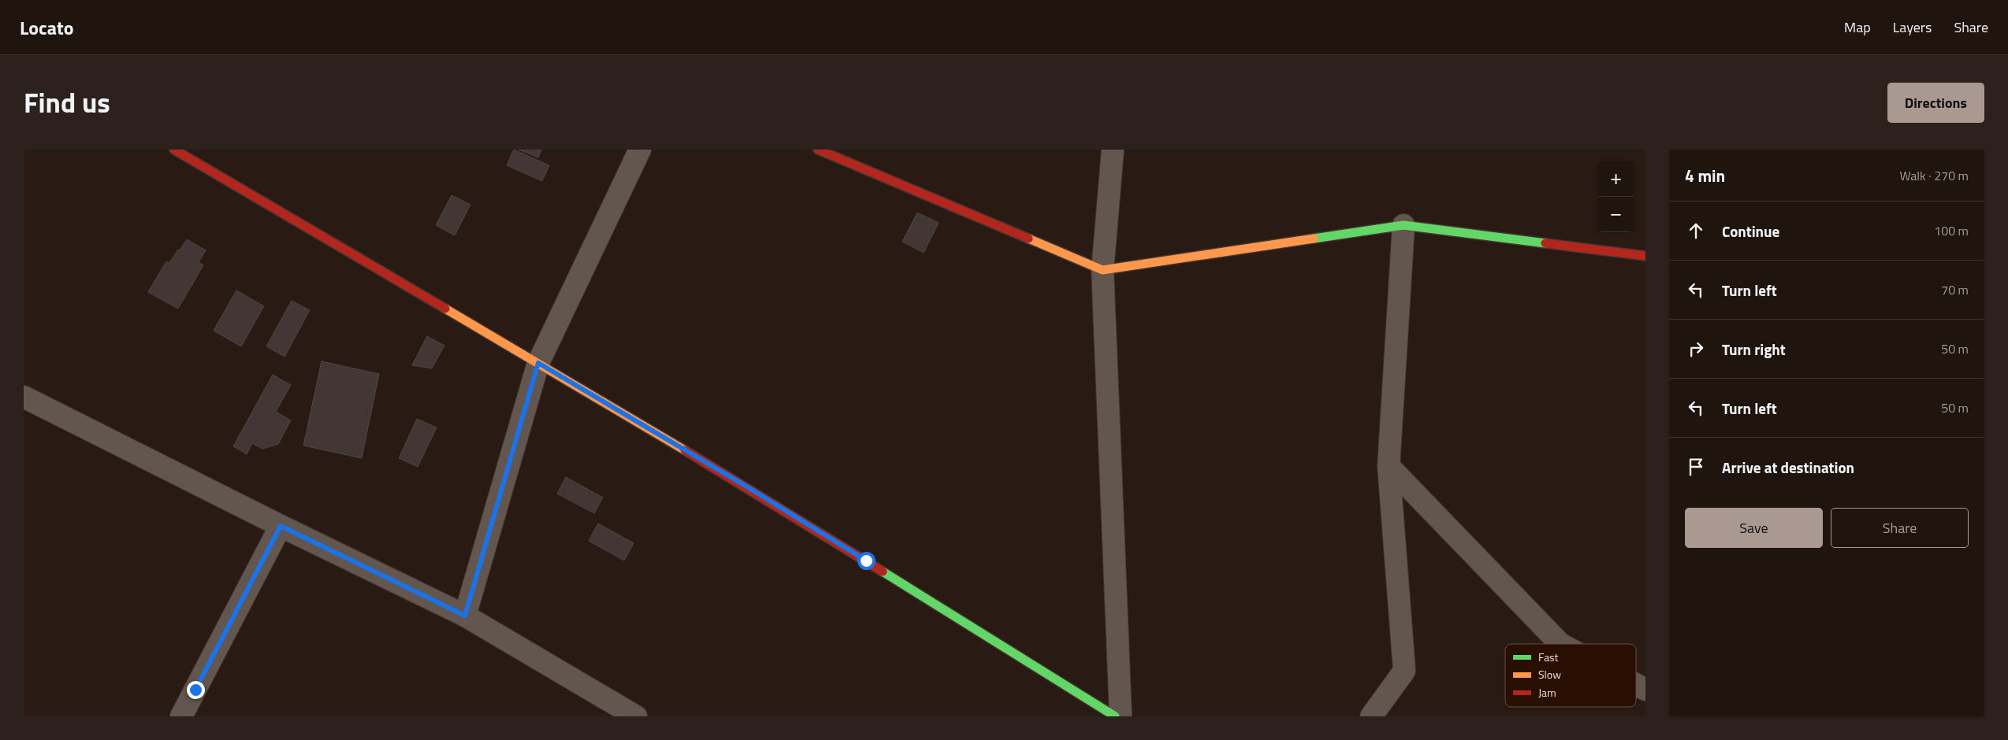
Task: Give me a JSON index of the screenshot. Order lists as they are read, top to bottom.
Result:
{
  "legend": ["Fast", "Slow", "Jam"],
  "page": {
    "header": "Locato",
    "nav": ["Map", "Layers", "Share"],
    "title": "Find us",
    "buttons": [
      "Directions",
      ["Save", "Share"]
    ],
    "heading": ["4 min", "Walk · 270 m"],
    "map_buttons": ["+", "−"],
    "list": [
      ["Continue", "100 m"],
      ["Turn left", "70 m"],
      ["Turn right", "50 m"],
      ["Turn left", "50 m"],
      "Arrive at destination"
    ]
  }
}
